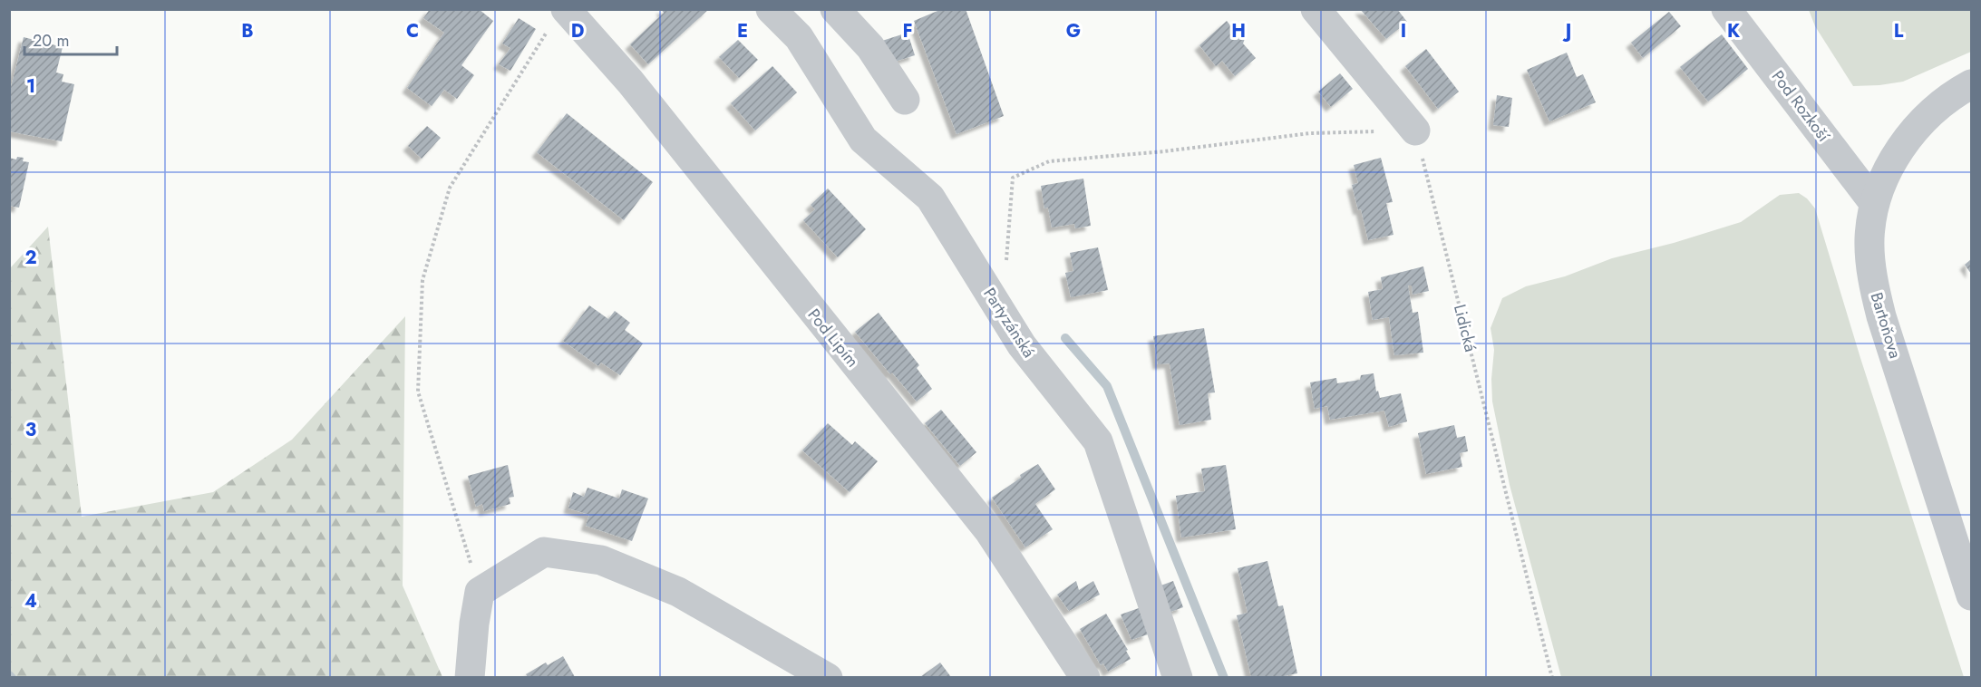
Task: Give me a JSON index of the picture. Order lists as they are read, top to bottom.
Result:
{
  "streets": {
    "street": [
      "Pod Rozkoší",
      "Partyzánská",
      "Bartoňova",
      "Pod Lipím"
    ],
    "path": ["Lidická"]
  },
  "crossings": [
    ["Pod Rozkoší", "Bartoňova"]
  ],
  "scale_bar": "20 m",
  "grid": {
    "columns": [
      "B",
      "C",
      "D",
      "E",
      "F",
      "G",
      "H",
      "I",
      "J",
      "K",
      "L"
    ],
    "rows": [
      "1",
      "2",
      "3",
      "4"
    ]
  }
}
